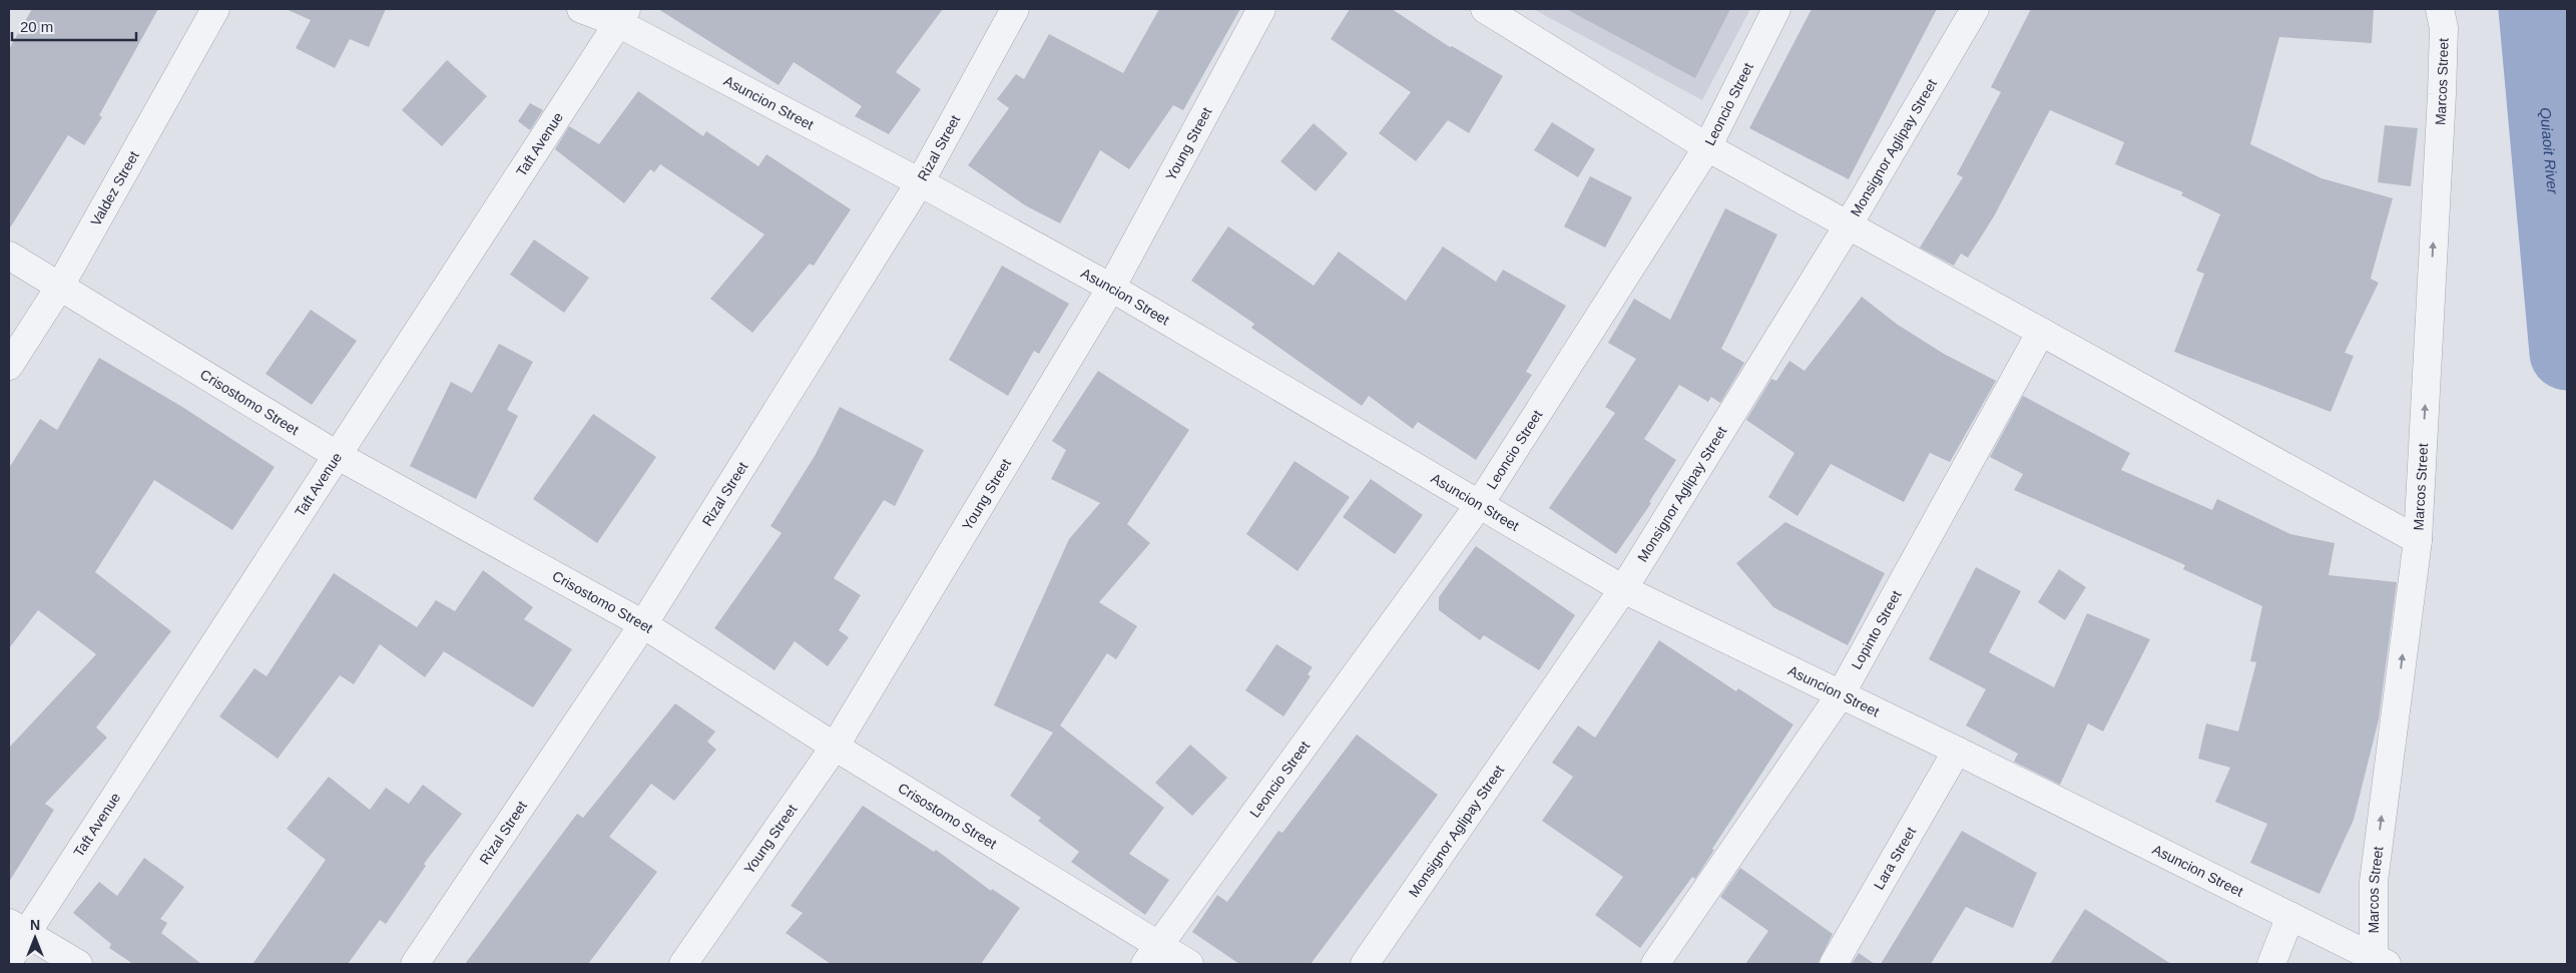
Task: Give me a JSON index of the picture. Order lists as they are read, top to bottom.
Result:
{
  "streets": {
    "street": [
      "Marcos Street",
      "Asuncion Street",
      "Leoncio Street",
      "Young Street",
      "Taft Avenue",
      "Rizal Street",
      "Monsignor Aglipay Street",
      "Valdez Street",
      "Crisostomo Street",
      "Lopinto Street",
      "Lara Street"
    ]
  },
  "crossings": [
    ["Marcos Street", "Asuncion Street"],
    ["Asuncion Street", "Leoncio Street"],
    ["Asuncion Street", "Young Street"],
    ["Asuncion Street", "Taft Avenue"],
    ["Asuncion Street", "Rizal Street"],
    ["Asuncion Street", "Monsignor Aglipay Street"],
    ["Asuncion Street", "Lopinto Street"],
    ["Asuncion Street", "Lara Street"],
    ["Leoncio Street", "Crisostomo Street"],
    ["Young Street", "Crisostomo Street"],
    ["Taft Avenue", "Crisostomo Street"],
    ["Rizal Street", "Crisostomo Street"],
    ["Valdez Street", "Crisostomo Street"]
  ],
  "one_way": ["Marcos Street"],
  "water": ["Quiaoit River"],
  "scale_bar": "20 m",
  "north": "top"
}
